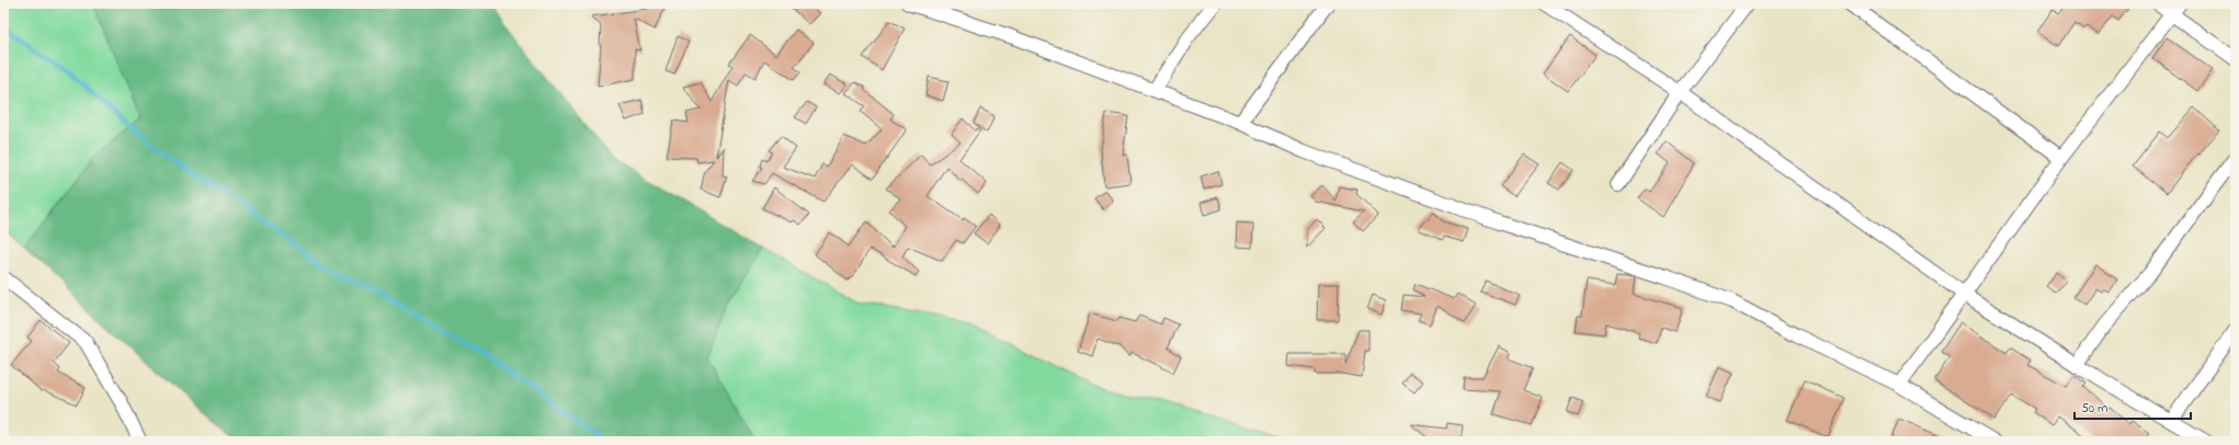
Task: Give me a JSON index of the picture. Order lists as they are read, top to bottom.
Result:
{
  "scale_bar": "50 m"
}
